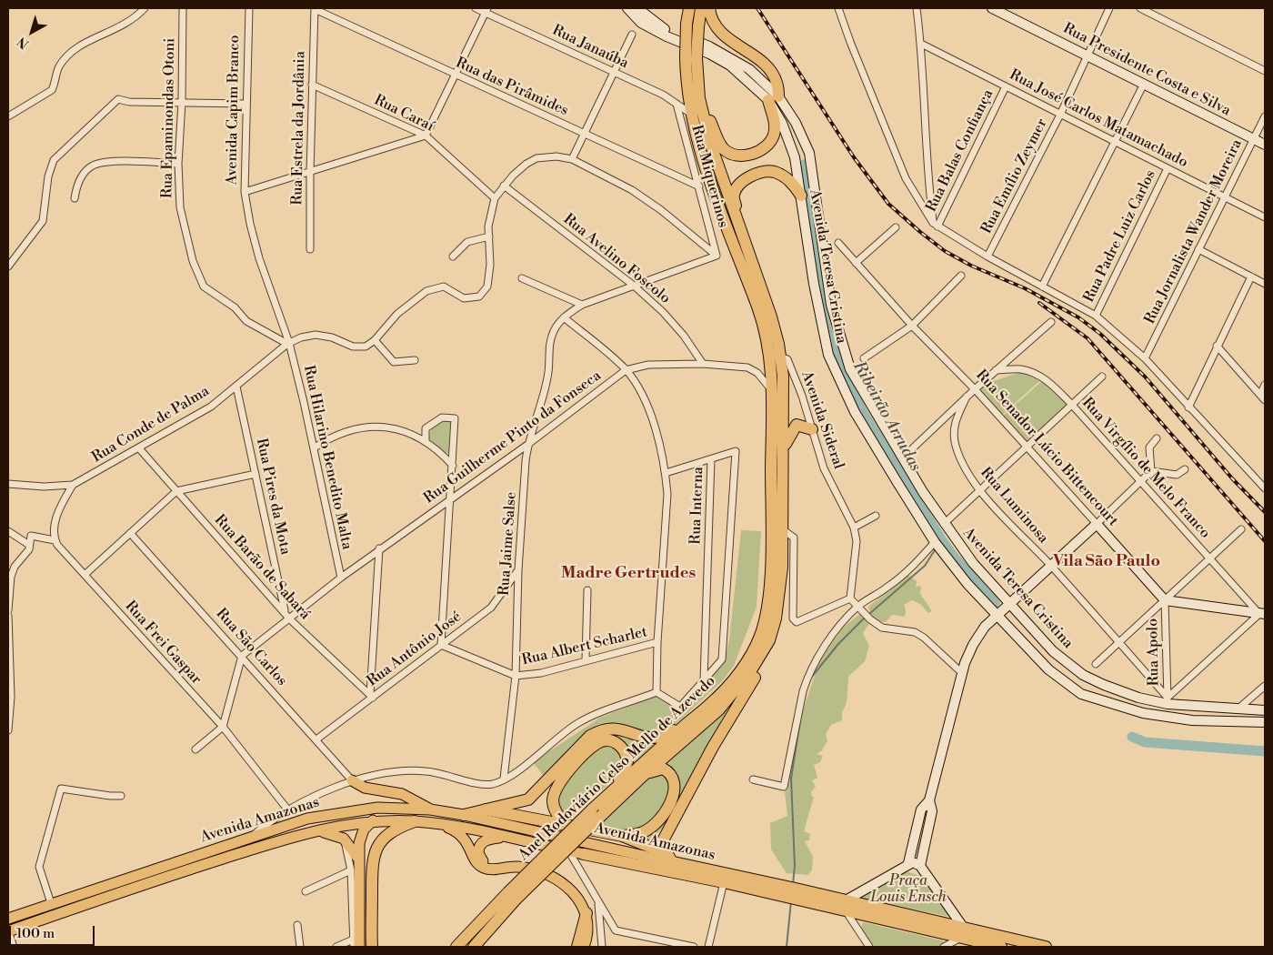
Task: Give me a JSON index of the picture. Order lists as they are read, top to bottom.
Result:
{
  "streets": {
    "highway": ["Anel Rodoviário Celso Mello de Azevedo", "Avenida Amazonas"],
    "main road": ["Rua Presidente Costa e Silva", "Avenida Teresa Cristina", "Rua Senador Lúcio Bittencourt"],
    "street": [
      "Rua Janaúba",
      "Rua das Pirâmides",
      "Avenida Capim Branco",
      "Rua Caraí",
      "Rua Epaminondas Otoni",
      "Rua José Carlos Matamachado",
      "Rua Estrela da Jordânia",
      "Rua Balas Confiança",
      "Rua Miquerinos",
      "Rua Emílio Zeymer",
      "Rua Jornalista Wander Moreira",
      "Rua Padre Luiz Carlos",
      "Rua Avelino Foscolo",
      "Avenida Sideral",
      "Rua Conde de Palma",
      "Rua Guilherme Pinto da Fonseca",
      "Rua Hilarino Benedito Malta",
      "Rua Virgílio de Melo Franco",
      "Rua Pires da Mota",
      "Rua Interna",
      "Rua Luminosa",
      "Rua Jaime Salse",
      "Rua Barão de Sabará",
      "Rua Frei Gaspar",
      "Rua Albert Scharlet",
      "Rua São Carlos",
      "Rua Antônio José",
      "Rua Apolo"
    ]
  },
  "crossings": [
    ["Rua Janaúba", "Rua Miquerinos"],
    ["Rua Janaúba", "Anel Rodoviário Celso Mello de Azevedo"],
    ["Rua Presidente Costa e Silva", "Rua Emílio Zeymer"],
    ["Rua Presidente Costa e Silva", "Rua Jornalista Wander Moreira"],
    ["Rua das Pirâmides", "Rua Estrela da Jordânia"],
    ["Rua das Pirâmides", "Rua Miquerinos"],
    ["Avenida Capim Branco", "Rua Epaminondas Otoni"],
    ["Avenida Capim Branco", "Rua Conde de Palma"],
    ["Avenida Capim Branco", "Rua Hilarino Benedito Malta"],
    ["Rua Caraí", "Rua Estrela da Jordânia"],
    ["Rua Epaminondas Otoni", "Rua Conde de Palma"],
    ["Rua Epaminondas Otoni", "Rua Hilarino Benedito Malta"],
    ["Rua José Carlos Matamachado", "Rua Balas Confiança"],
    ["Rua José Carlos Matamachado", "Rua Emílio Zeymer"],
    ["Rua José Carlos Matamachado", "Rua Jornalista Wander Moreira"],
    ["Rua José Carlos Matamachado", "Rua Padre Luiz Carlos"],
    ["Rua Avelino Foscolo", "Rua Guilherme Pinto da Fonseca"],
    ["Avenida Teresa Cristina", "Rua Luminosa"],
    ["Avenida Teresa Cristina", "Rua Apolo"],
    ["Avenida Sideral", "Anel Rodoviário Celso Mello de Azevedo"],
    ["Rua Conde de Palma", "Rua Hilarino Benedito Malta"],
    ["Rua Conde de Palma", "Rua Pires da Mota"],
    ["Rua Conde de Palma", "Rua Barão de Sabará"],
    ["Rua Guilherme Pinto da Fonseca", "Rua Hilarino Benedito Malta"],
    ["Rua Guilherme Pinto da Fonseca", "Rua Jaime Salse"],
    ["Rua Guilherme Pinto da Fonseca", "Rua Barão de Sabará"],
    ["Rua Guilherme Pinto da Fonseca", "Rua São Carlos"],
    ["Rua Guilherme Pinto da Fonseca", "Anel Rodoviário Celso Mello de Azevedo"],
    ["Rua Senador Lúcio Bittencourt", "Rua Apolo"],
    ["Rua Pires da Mota", "Rua Barão de Sabará"],
    ["Rua Luminosa", "Rua Apolo"],
    ["Rua Jaime Salse", "Rua Albert Scharlet"],
    ["Rua Jaime Salse", "Rua Antônio José"],
    ["Rua Barão de Sabará", "Rua Antônio José"],
    ["Rua Albert Scharlet", "Rua Antônio José"],
    ["Rua São Carlos", "Rua Antônio José"]
  ],
  "districts": ["Vila São Paulo", "Madre Gertrudes"],
  "water": ["Ribeirão Arrudas"],
  "parks": ["Praça Louis Ensch"],
  "scale_bar": "100 m",
  "north": "bottom left"
}
